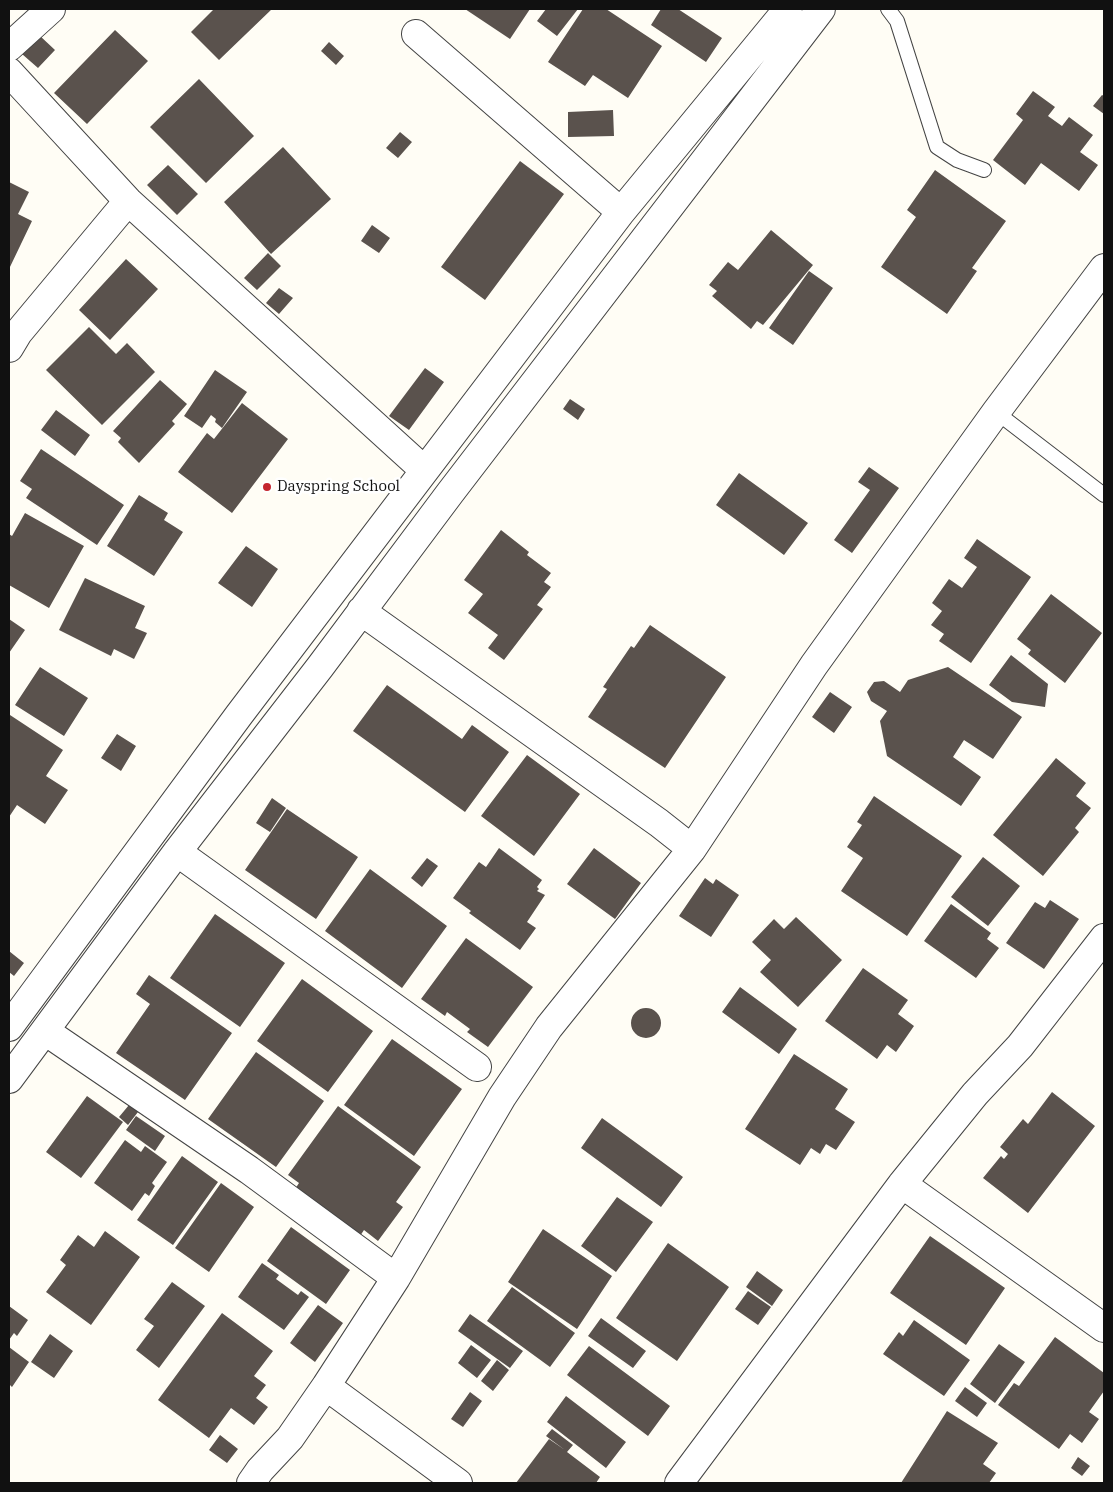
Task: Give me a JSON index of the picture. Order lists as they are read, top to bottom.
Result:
{
  "places": ["Dayspring School"]
}
